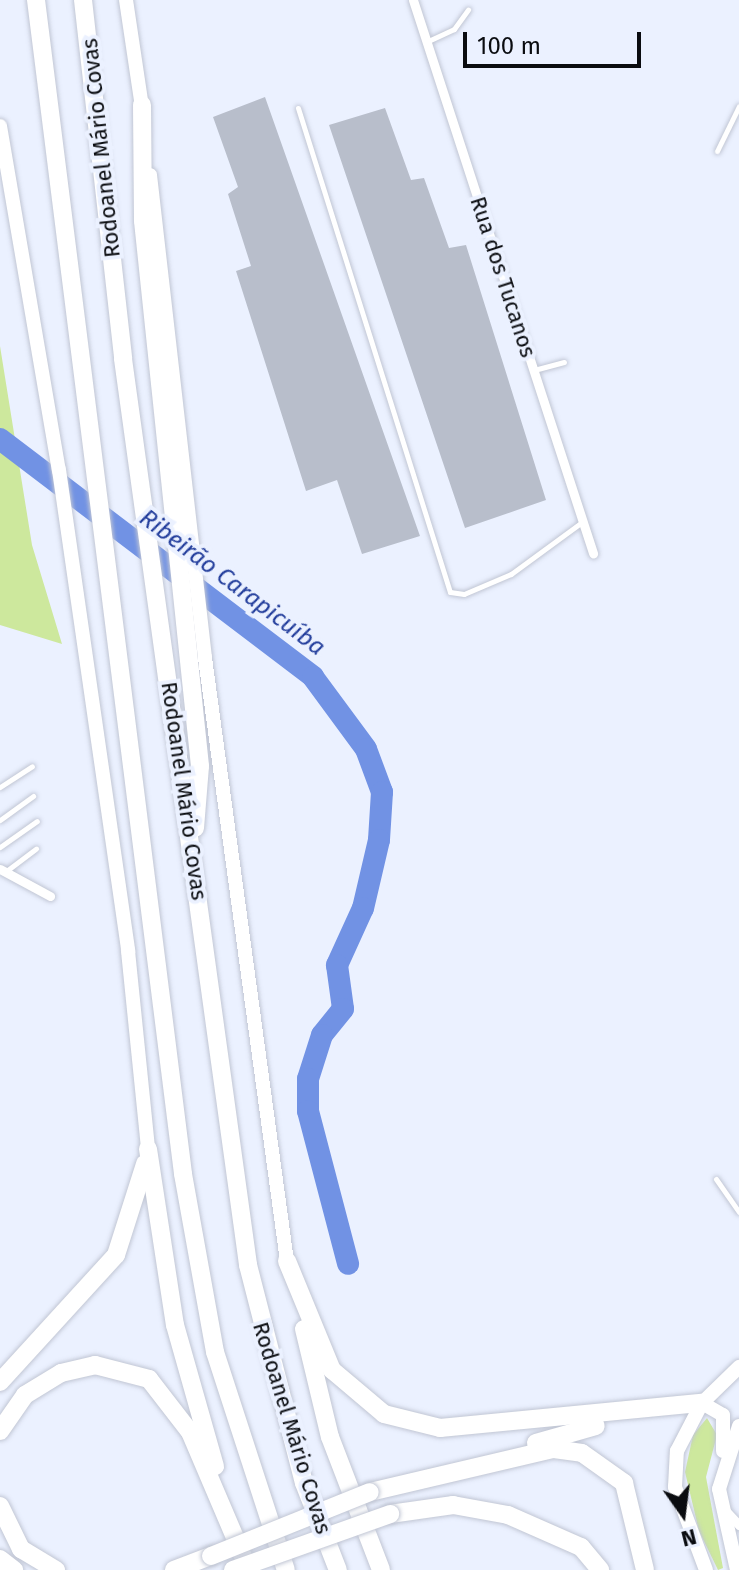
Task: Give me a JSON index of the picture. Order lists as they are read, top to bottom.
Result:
{
  "streets": {
    "highway": ["Rodoanel Mário Covas"],
    "street": ["Rua dos Tucanos"]
  },
  "water": ["Ribeirão Carapicuíba"],
  "scale_bar": "100 m",
  "north": "bottom"
}
